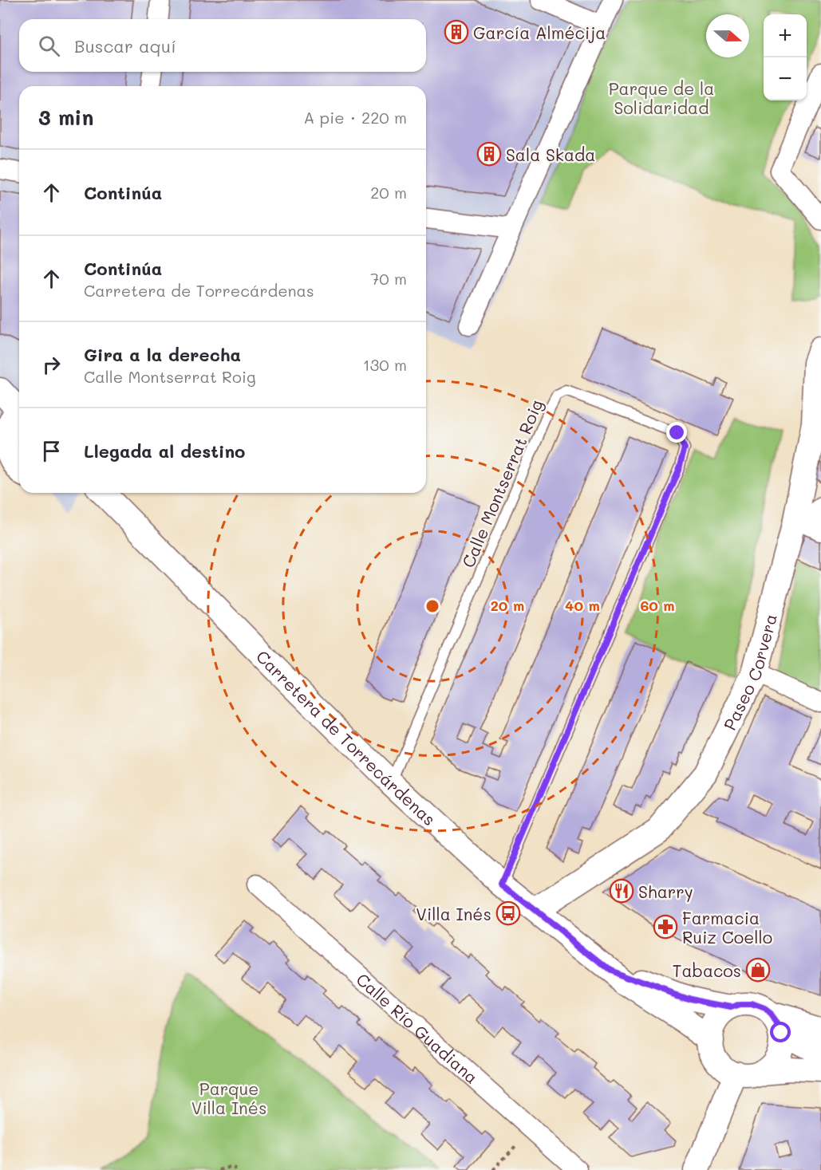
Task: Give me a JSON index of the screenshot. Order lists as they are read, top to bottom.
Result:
{
  "streets": {
    "street": ["Paseo Corvera", "Carretera de Torrecárdenas", "Calle Río Guadiana"],
    "lane": ["Calle Montserrat Roig"]
  },
  "crossings": [
    ["Calle Montserrat Roig", "Carretera de Torrecárdenas"],
    ["Paseo Corvera", "Carretera de Torrecárdenas"]
  ],
  "parks": ["Parque de la Solidaridad", "Parque Villa Inés"],
  "places": {
    "building": ["García Almécija", "Sala Skada"],
    "restaurant": ["Sharry"],
    "bus stop": ["Villa Inés"],
    "pharmacy": ["Farmacia Ruiz Coello"],
    "shop": ["Tabacos"]
  },
  "north": "right",
  "page": {
    "map_buttons": ["+", "−"],
    "search": "Buscar aquí",
    "heading": ["3 min", "A pie · 220 m"],
    "list": [
      ["Continúa", "20 m"],
      ["Continúa", "Carretera de Torrecárdenas", "70 m"],
      ["Gira a la derecha", "Calle Montserrat Roig", "130 m"],
      "Llegada al destino"
    ]
  },
  "rings": ["20 m", "40 m", "60 m"]
}
